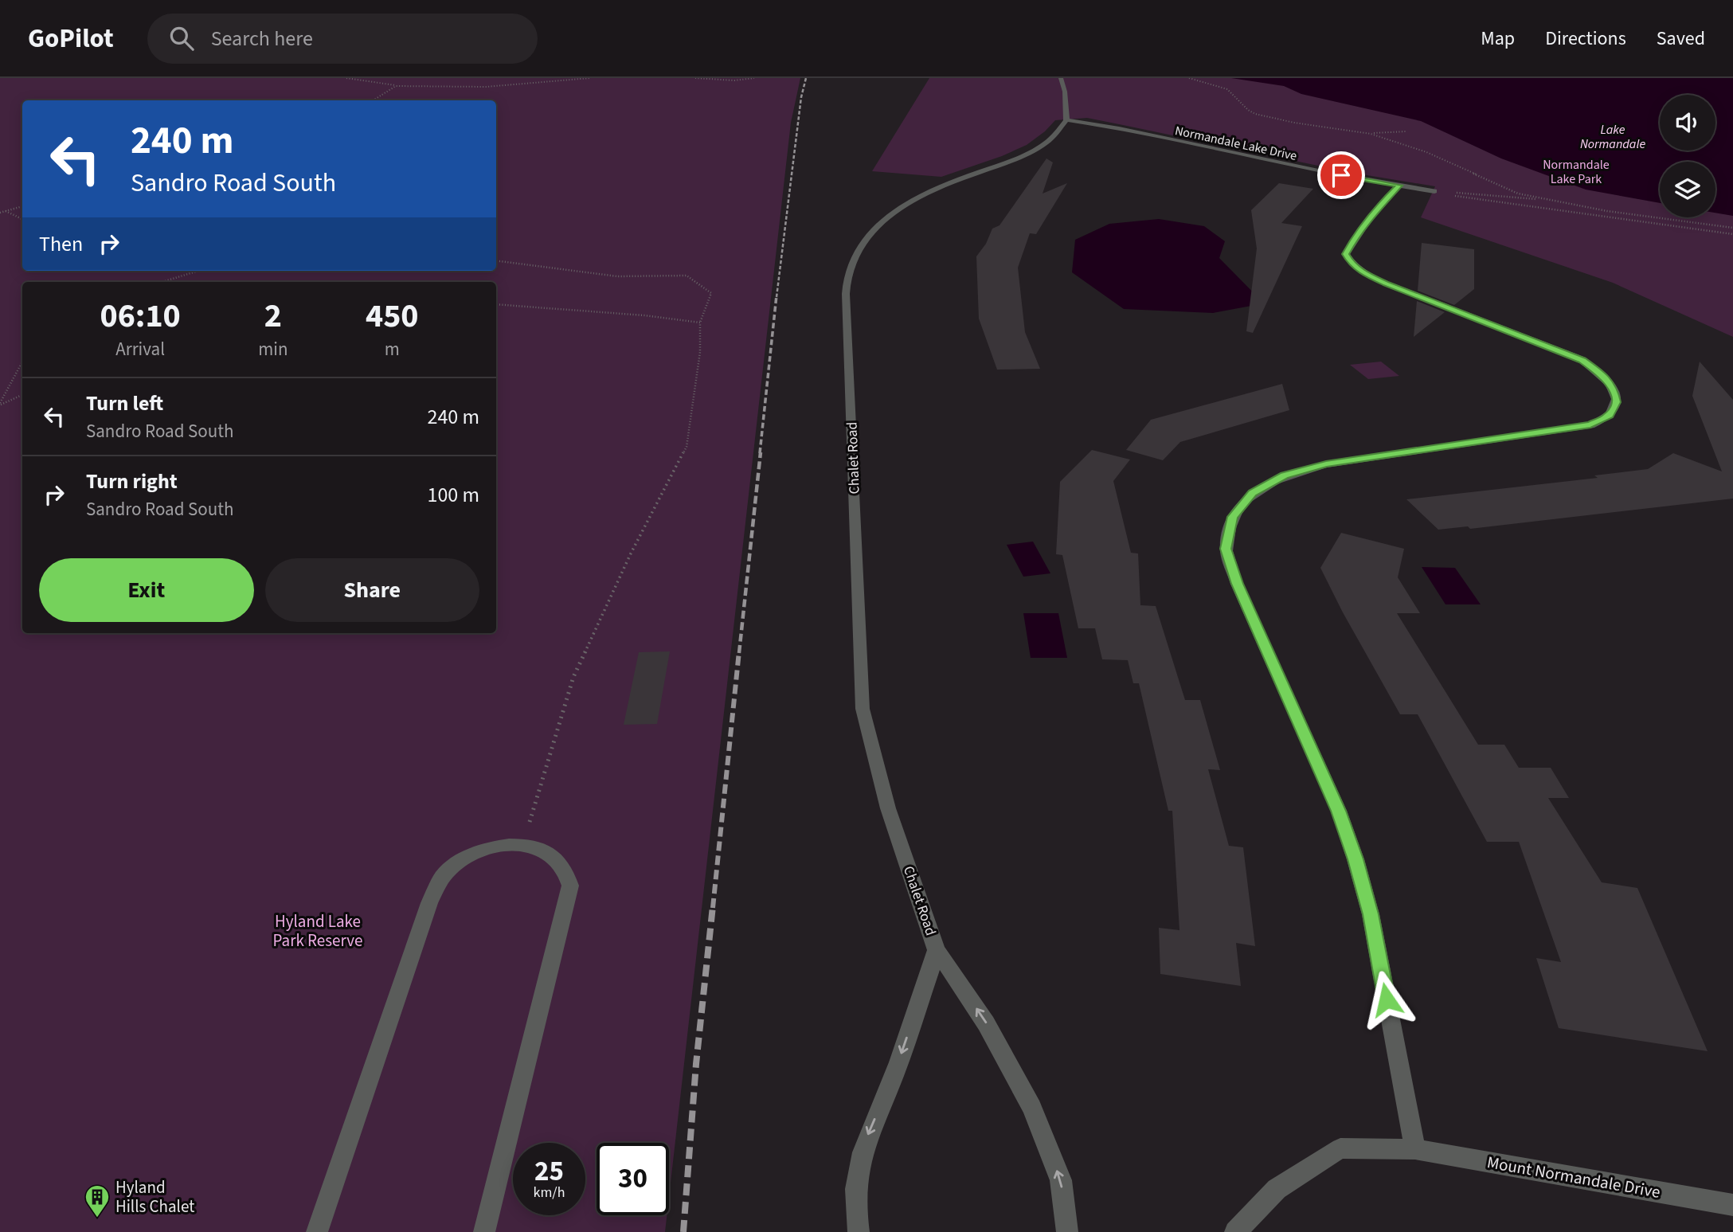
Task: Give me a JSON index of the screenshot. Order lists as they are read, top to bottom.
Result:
{
  "streets": {
    "street": ["Normandale Lake Drive", "Chalet Road", "Mount Normandale Drive"]
  },
  "crossings": [
    ["Normandale Lake Drive", "Chalet Road"]
  ],
  "water": ["Lake Normandale"],
  "parks": ["Normandale Lake Park", "Hyland Lake Park Reserve"],
  "places": {
    "building": ["Hyland Hills Chalet"]
  },
  "page": {
    "header": "GoPilot",
    "search": "Search here",
    "nav": ["Map", "Directions", "Saved"],
    "turn": ["240 m", "Sandro Road South"],
    "then": "Then",
    "eta": [
      "06:10",
      "Arrival",
      "2",
      "min",
      "450",
      "m"
    ],
    "list": [
      {
        "name": "Turn left",
        "note": "Sandro Road South",
        "value": "240 m"
      },
      {
        "name": "Turn right",
        "note": "Sandro Road South",
        "value": "100 m"
      }
    ],
    "buttons": ["Exit", "Share"],
    "speed": "25 km/h",
    "limit": "30"
  }
}
